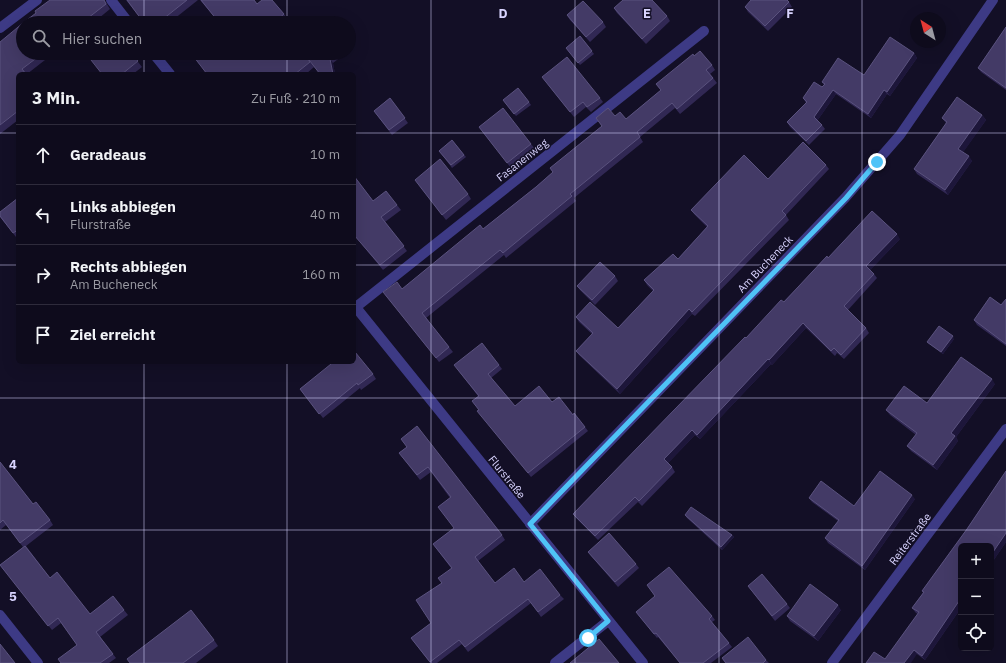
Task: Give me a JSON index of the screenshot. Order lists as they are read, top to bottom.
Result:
{
  "streets": {
    "street": [
      "Fasanenweg",
      "Am Bucheneck",
      "Flurstraße",
      "Reiterstraße"
    ]
  },
  "crossings": [
    ["Am Bucheneck", "Flurstraße"]
  ],
  "north": "top left",
  "page": {
    "search": "Hier suchen",
    "heading": ["3 Min.", "Zu Fuß · 210 m"],
    "list": [
      ["Geradeaus", "10 m"],
      ["Links abbiegen", "Flurstraße", "40 m"],
      ["Rechts abbiegen", "Am Bucheneck", "160 m"],
      "Ziel erreicht"
    ],
    "map_buttons": ["+", "−"]
  },
  "grid": {
    "columns": ["D", "E", "F"],
    "rows": ["4", "5"]
  }
}
